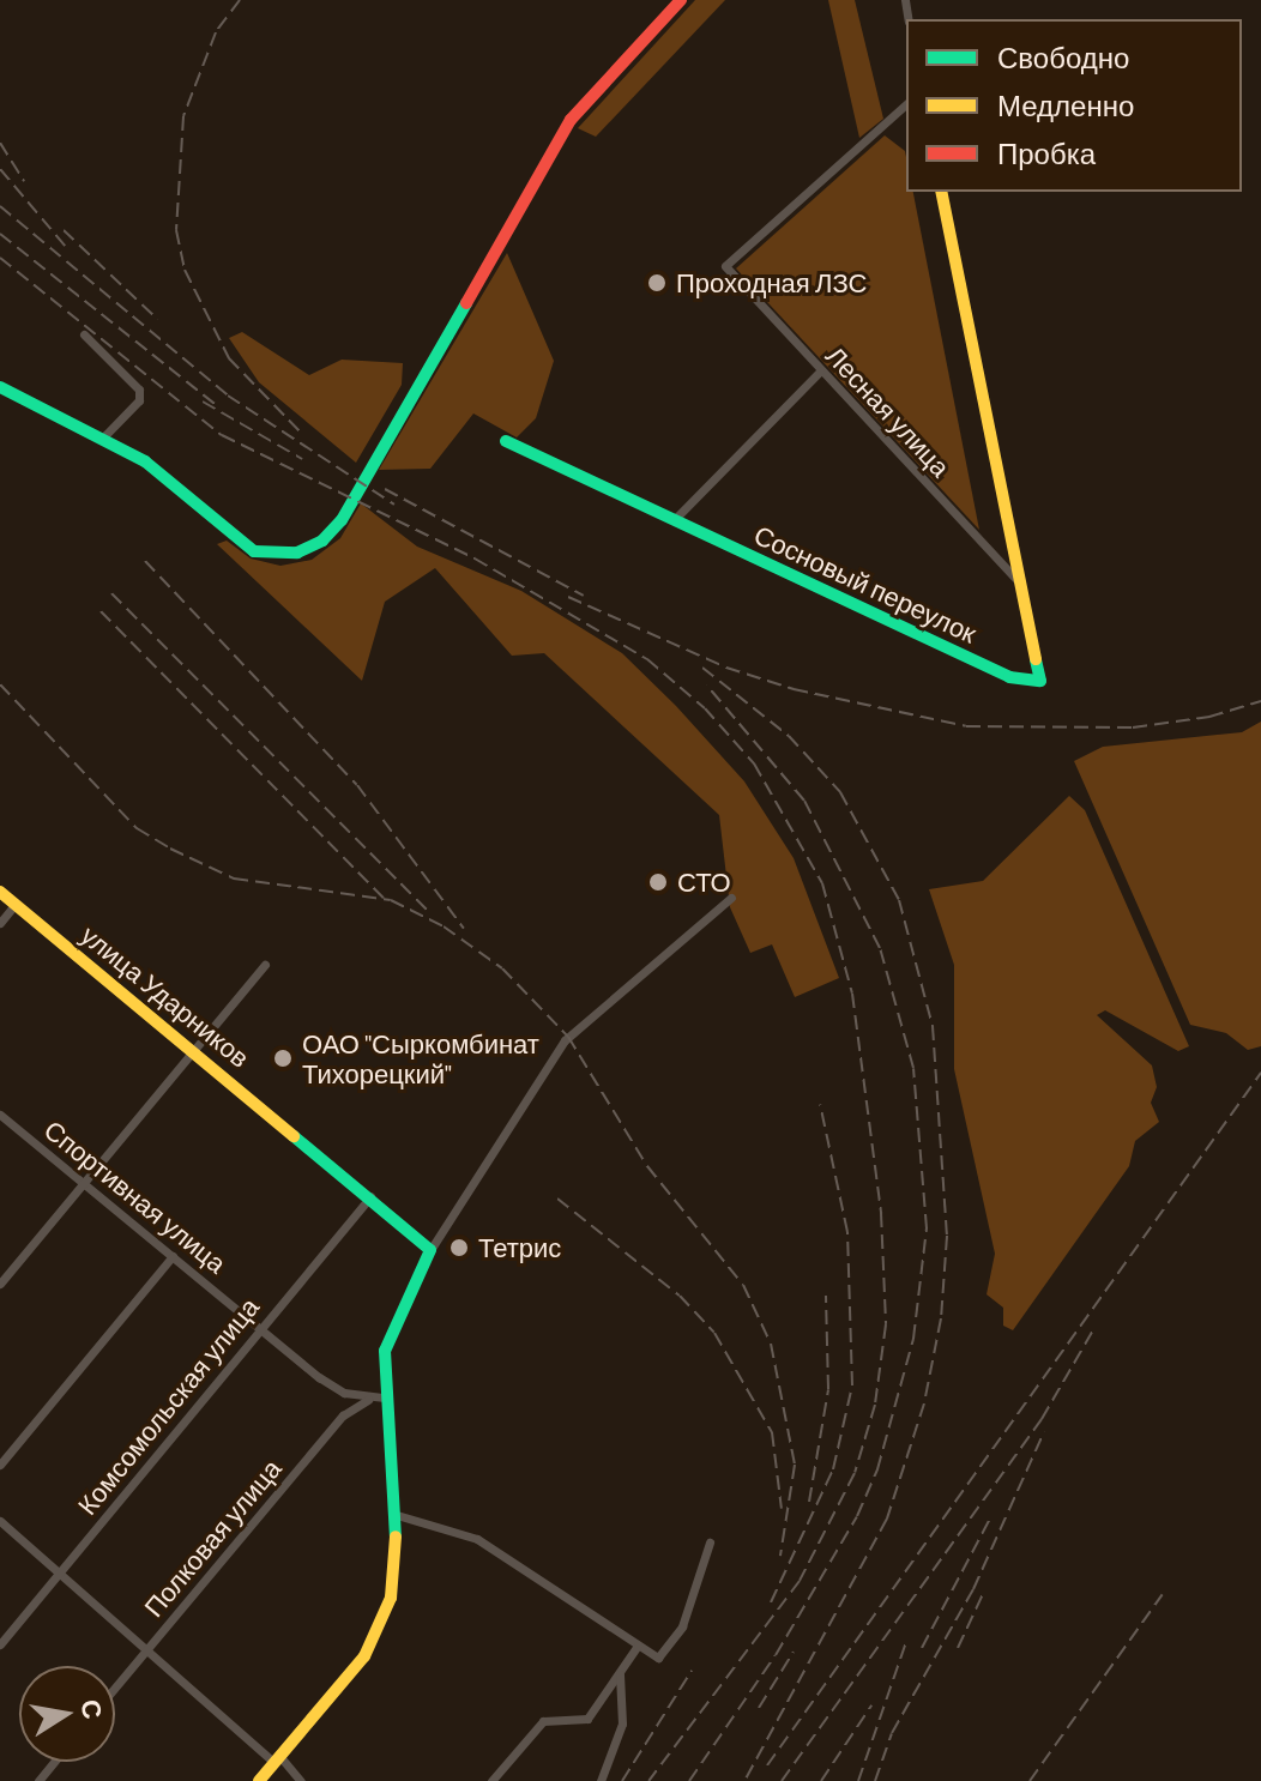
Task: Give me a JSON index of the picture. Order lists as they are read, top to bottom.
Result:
{
  "streets": {
    "main road": ["Сосновый переулок", "улица Ударников"],
    "street": [
      "Лесная улица",
      "Спортивная улица",
      "Комсомольская улица",
      "Полковая улица"
    ]
  },
  "crossings": [
    ["Лесная улица", "Сосновый переулок"],
    ["улица Ударников", "Комсомольская улица"],
    ["Спортивная улица", "Комсомольская улица"],
    ["Спортивная улица", "Полковая улица"]
  ],
  "places": [
    "Проходная ЛЗС",
    "СТО",
    "ОАО \"Сыркомбинат Тихорецкий\"",
    "Тетрис"
  ],
  "legend": ["Свободно", "Медленно", "Пробка"],
  "north": "right"
}
